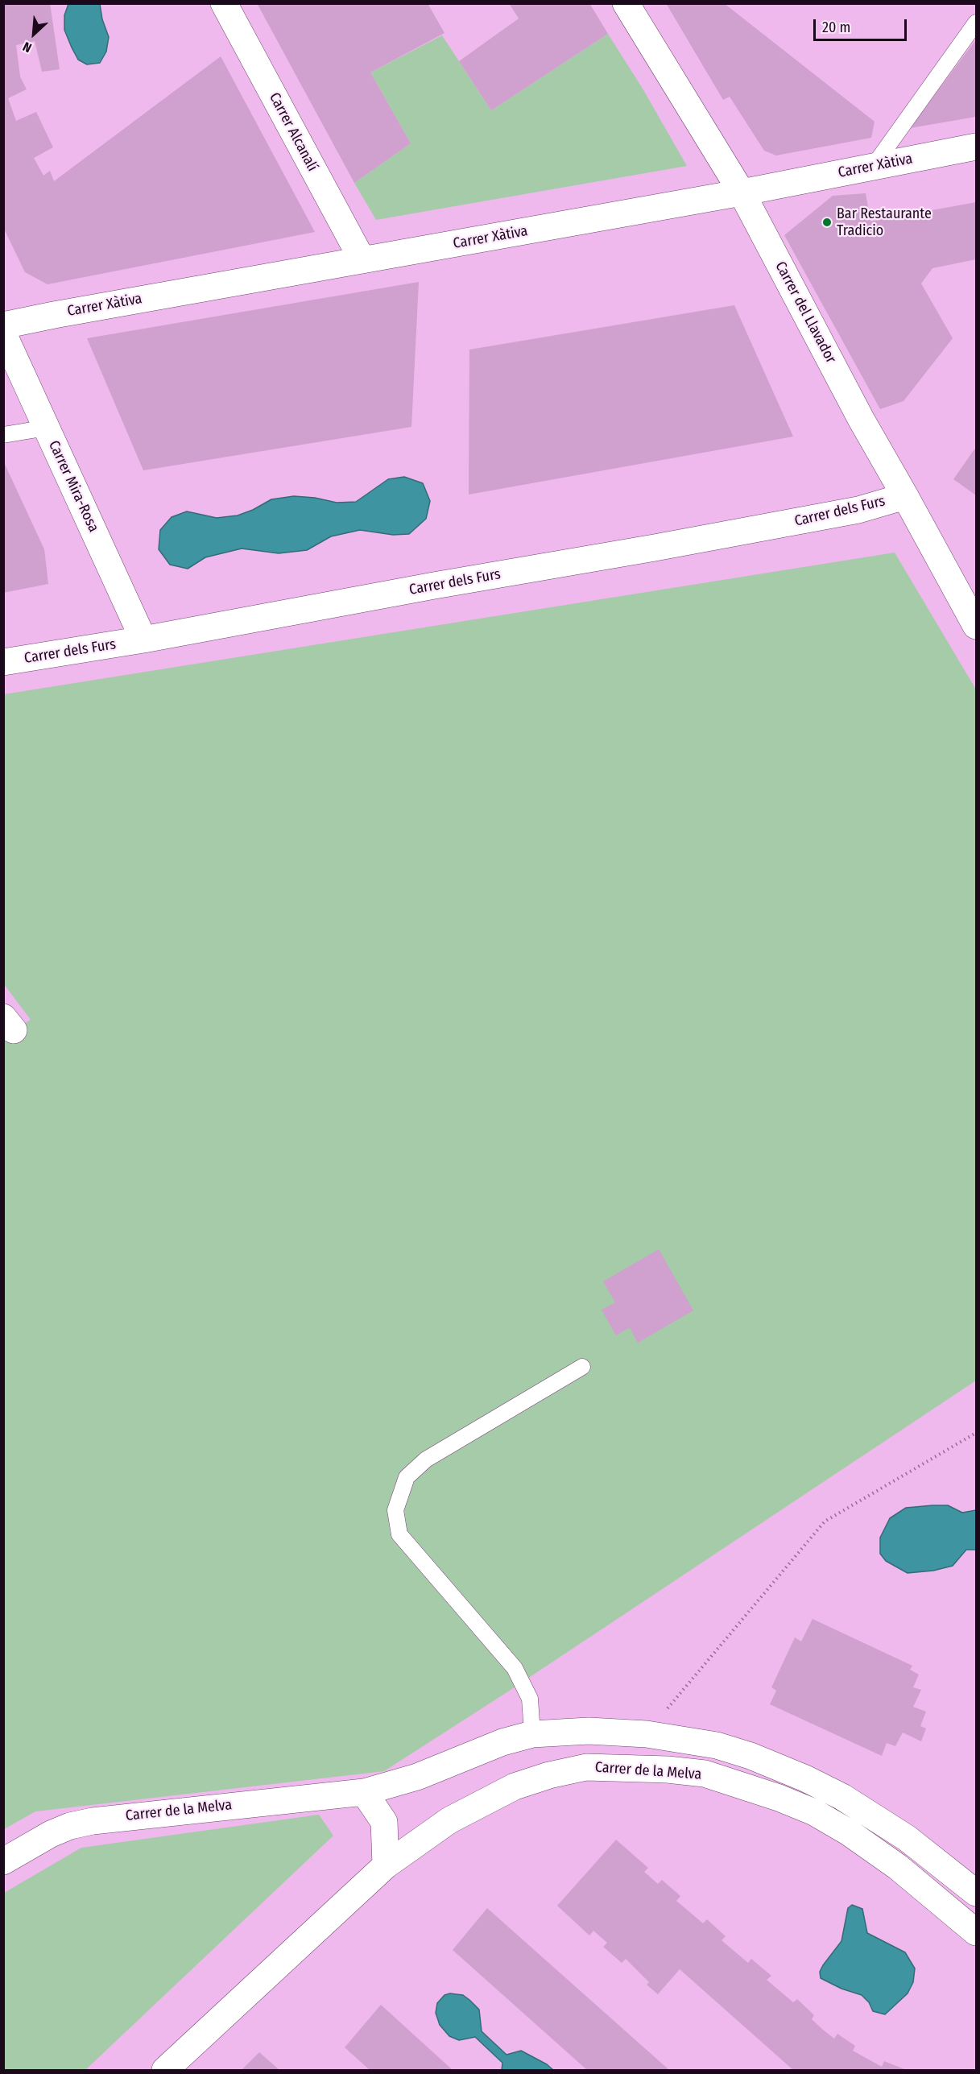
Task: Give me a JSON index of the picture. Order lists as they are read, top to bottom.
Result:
{
  "streets": {
    "street": [
      "Carrer Alcanalí",
      "Carrer Xàtiva",
      "Carrer del Llavador",
      "Carrer Mira-Rosa",
      "Carrer dels Furs",
      "Carrer de la Melva"
    ]
  },
  "crossings": [
    ["Carrer Alcanalí", "Carrer Xàtiva"],
    ["Carrer Xàtiva", "Carrer del Llavador"],
    ["Carrer del Llavador", "Carrer dels Furs"],
    ["Carrer Mira-Rosa", "Carrer dels Furs"]
  ],
  "places": ["Bar Restaurante Tradicio"],
  "scale_bar": "20 m",
  "north": "bottom left"
}
